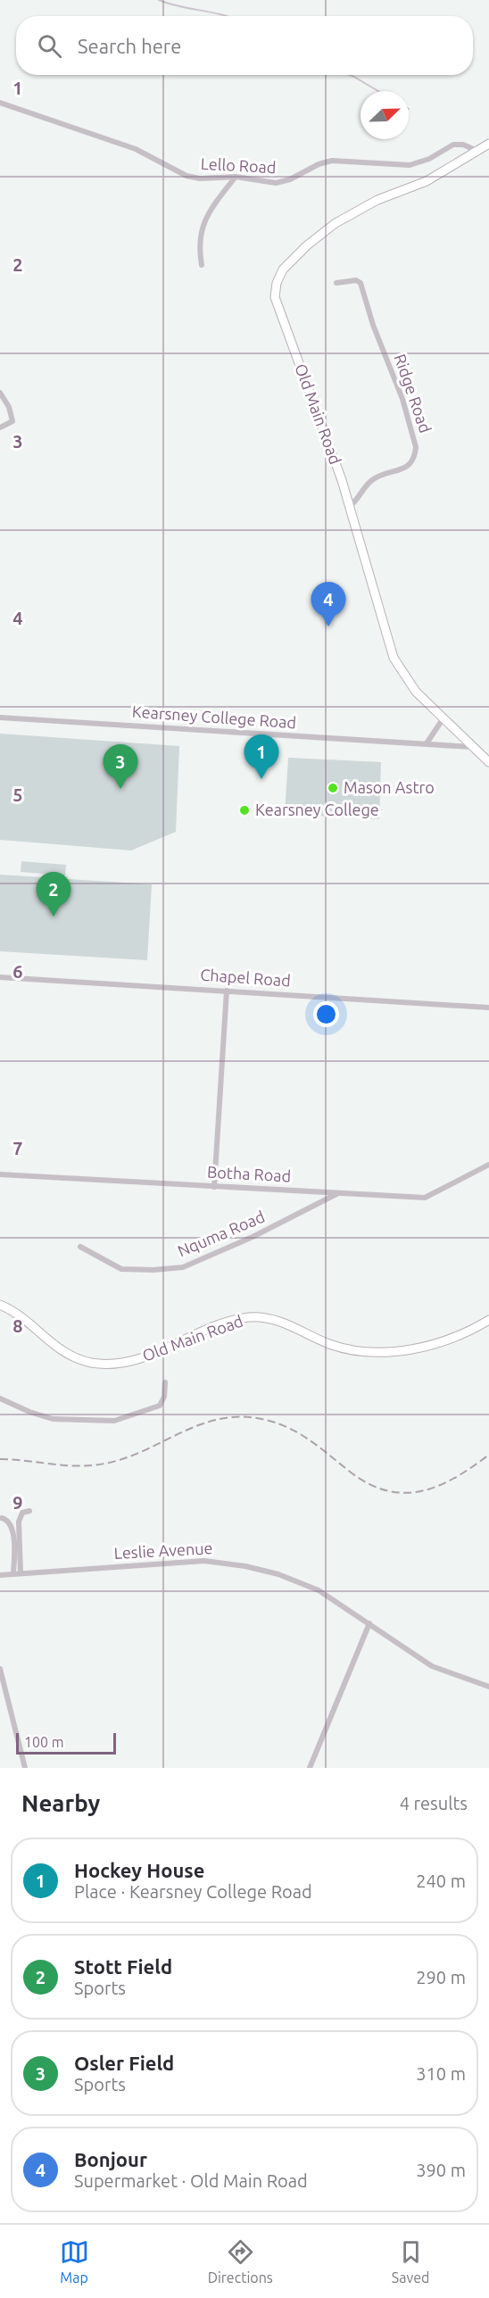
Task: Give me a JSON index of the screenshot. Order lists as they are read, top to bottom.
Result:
{
  "streets": {
    "main road": ["Old Main Road"],
    "street": [
      "Lello Road",
      "Ridge Road",
      "Kearsney College Road",
      "Chapel Road",
      "Botha Road",
      "Nquma Road",
      "Leslie Avenue"
    ]
  },
  "crossings": [
    ["Lello Road", "Old Main Road"],
    ["Ridge Road", "Old Main Road"],
    ["Old Main Road", "Kearsney College Road"],
    ["Botha Road", "Nquma Road"]
  ],
  "places": ["Mason Astro", "Kearsney College"],
  "scale_bar": "100 m",
  "north": "top right",
  "page": {
    "search": "Search here",
    "pins": [
      "4",
      "1",
      "3",
      "2"
    ],
    "scale": "100 m",
    "heading": ["Nearby", "4 results"],
    "list": [
      {
        "mark": "1",
        "name": "Hockey House",
        "note": "Place · Kearsney College Road",
        "value": "240 m"
      },
      {
        "mark": "2",
        "name": "Stott Field",
        "note": "Sports",
        "value": "290 m"
      },
      {
        "mark": "3",
        "name": "Osler Field",
        "note": "Sports",
        "value": "310 m"
      },
      {
        "mark": "4",
        "name": "Bonjour",
        "note": "Supermarket · Old Main Road",
        "value": "390 m"
      }
    ],
    "nav": ["Map", "Directions", "Saved"]
  },
  "grid": {
    "rows": [
      "1",
      "2",
      "3",
      "4",
      "5",
      "6",
      "7",
      "8",
      "9"
    ]
  }
}
